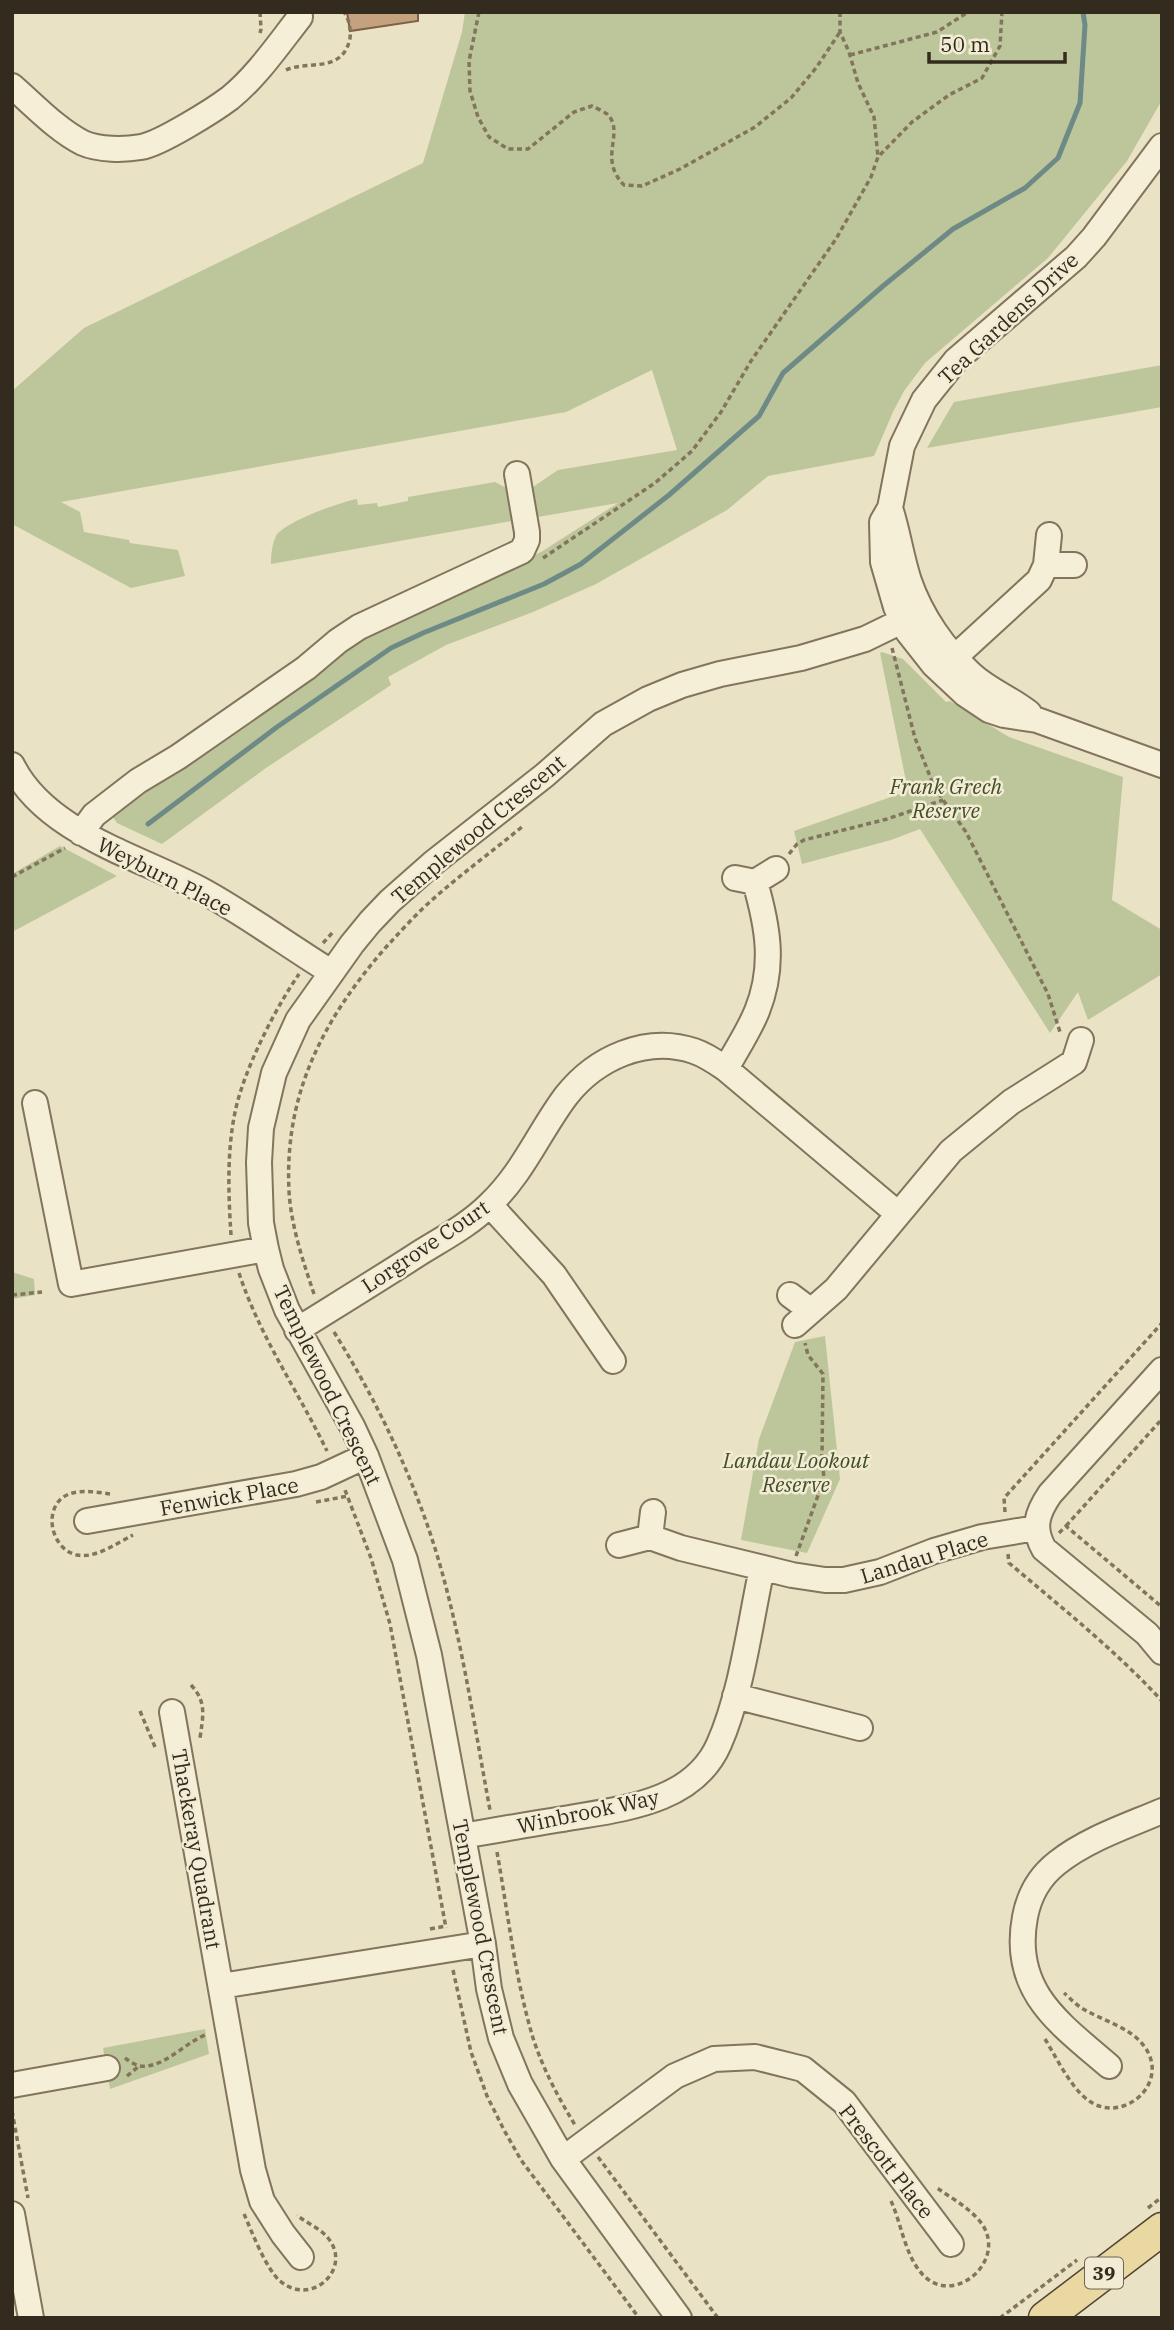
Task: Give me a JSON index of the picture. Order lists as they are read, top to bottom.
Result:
{
  "streets": {
    "main road": ["39"],
    "street": [
      "Tea Gardens Drive",
      "Templewood Crescent",
      "Weyburn Place",
      "Lorgrove Court",
      "Fenwick Place",
      "Landau Place",
      "Winbrook Way",
      "Thackeray Quadrant",
      "Prescott Place"
    ]
  },
  "crossings": [
    ["Tea Gardens Drive", "Templewood Crescent"],
    ["Templewood Crescent", "Weyburn Place"],
    ["Templewood Crescent", "Lorgrove Court"],
    ["Templewood Crescent", "Fenwick Place"],
    ["Templewood Crescent", "Winbrook Way"],
    ["Templewood Crescent", "Prescott Place"],
    ["Landau Place", "Winbrook Way"]
  ],
  "parks": ["Frank Grech Reserve", "Landau Lookout Reserve"],
  "scale_bar": "50 m"
}
